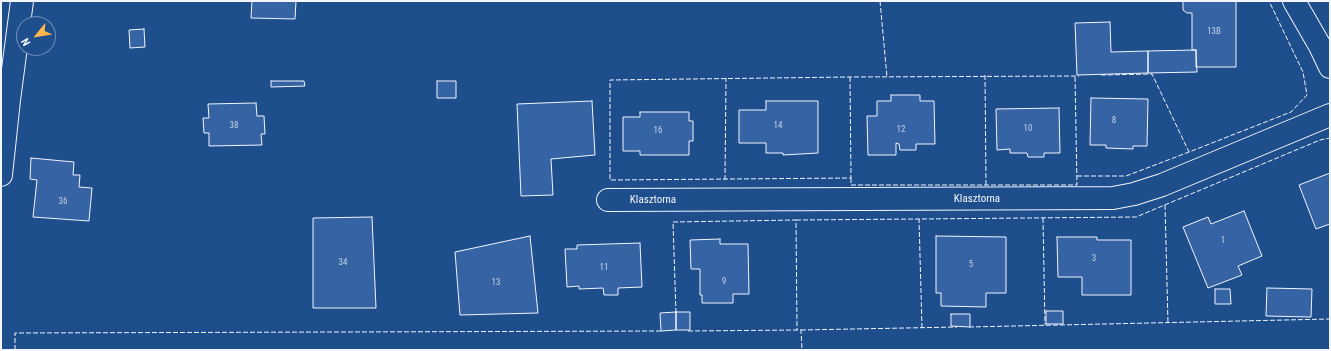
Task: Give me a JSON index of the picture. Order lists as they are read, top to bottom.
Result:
{
  "streets": {
    "street": ["Klasztorna"]
  },
  "house_numbers": [
    "13B",
    "8",
    "38",
    "14",
    "10",
    "12",
    "16",
    "36",
    "1",
    "3",
    "34",
    "5",
    "11",
    "9",
    "13"
  ],
  "north": "bottom left"
}
